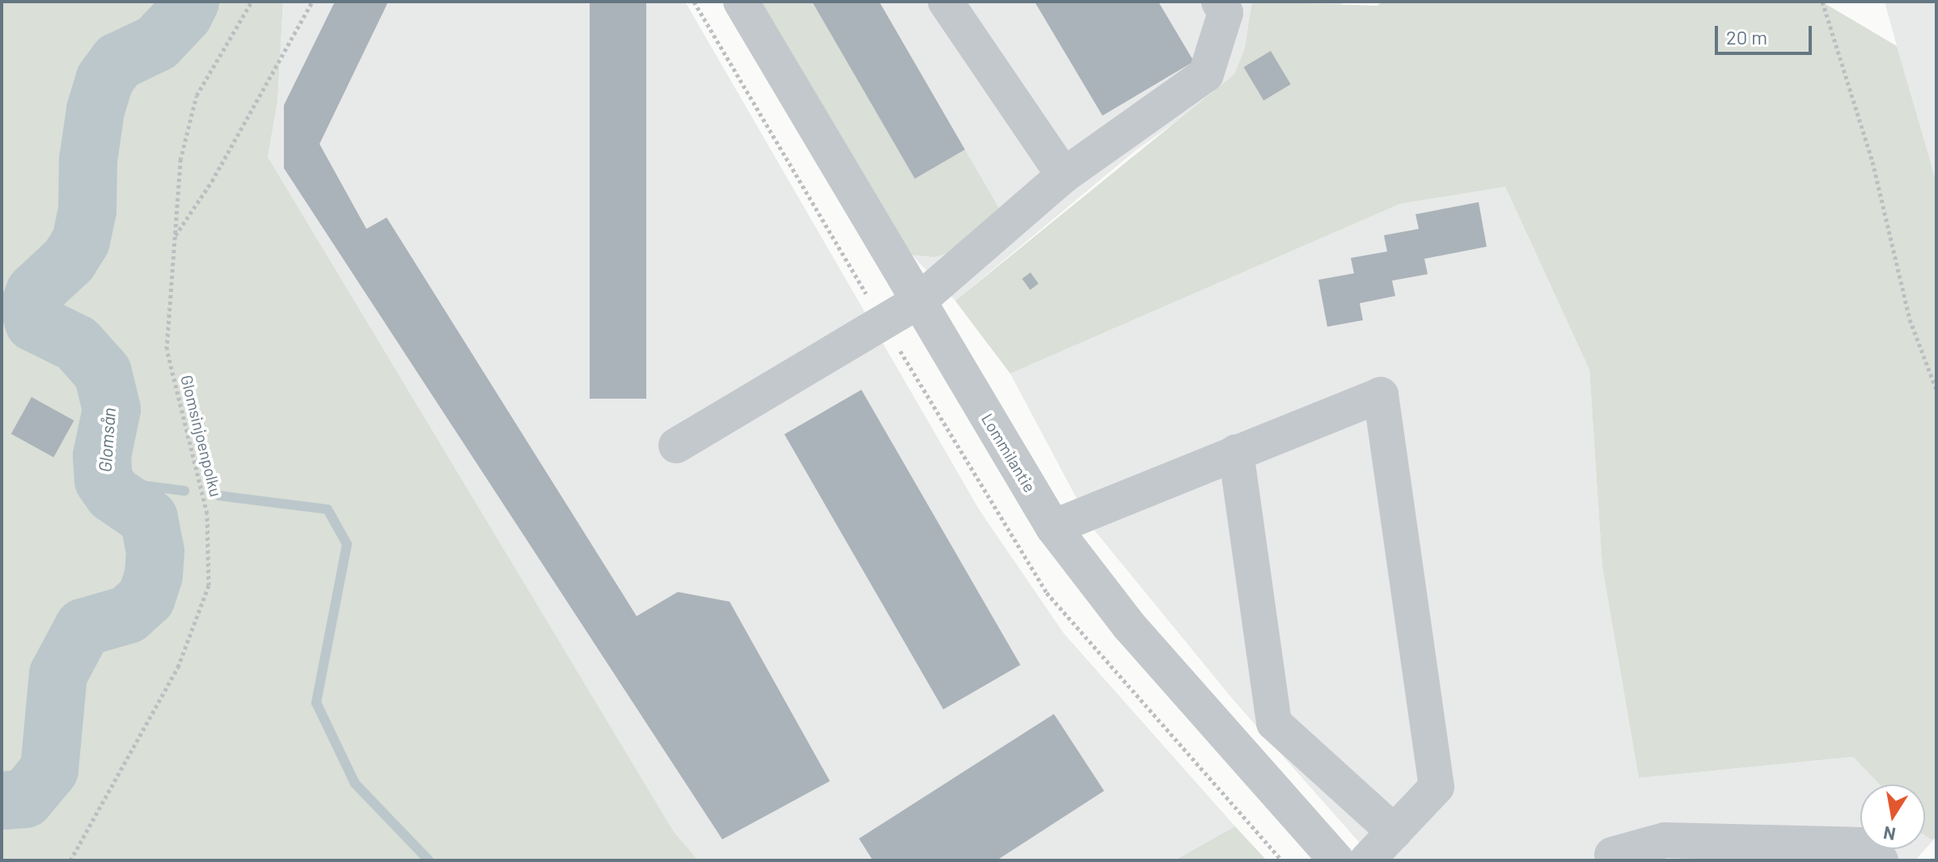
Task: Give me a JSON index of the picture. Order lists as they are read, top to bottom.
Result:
{
  "streets": {
    "street": ["Lommilantie"],
    "path": ["Glomsinjoenpolku"]
  },
  "water": ["Glomsån"],
  "scale_bar": "20 m",
  "north": "bottom"
}
